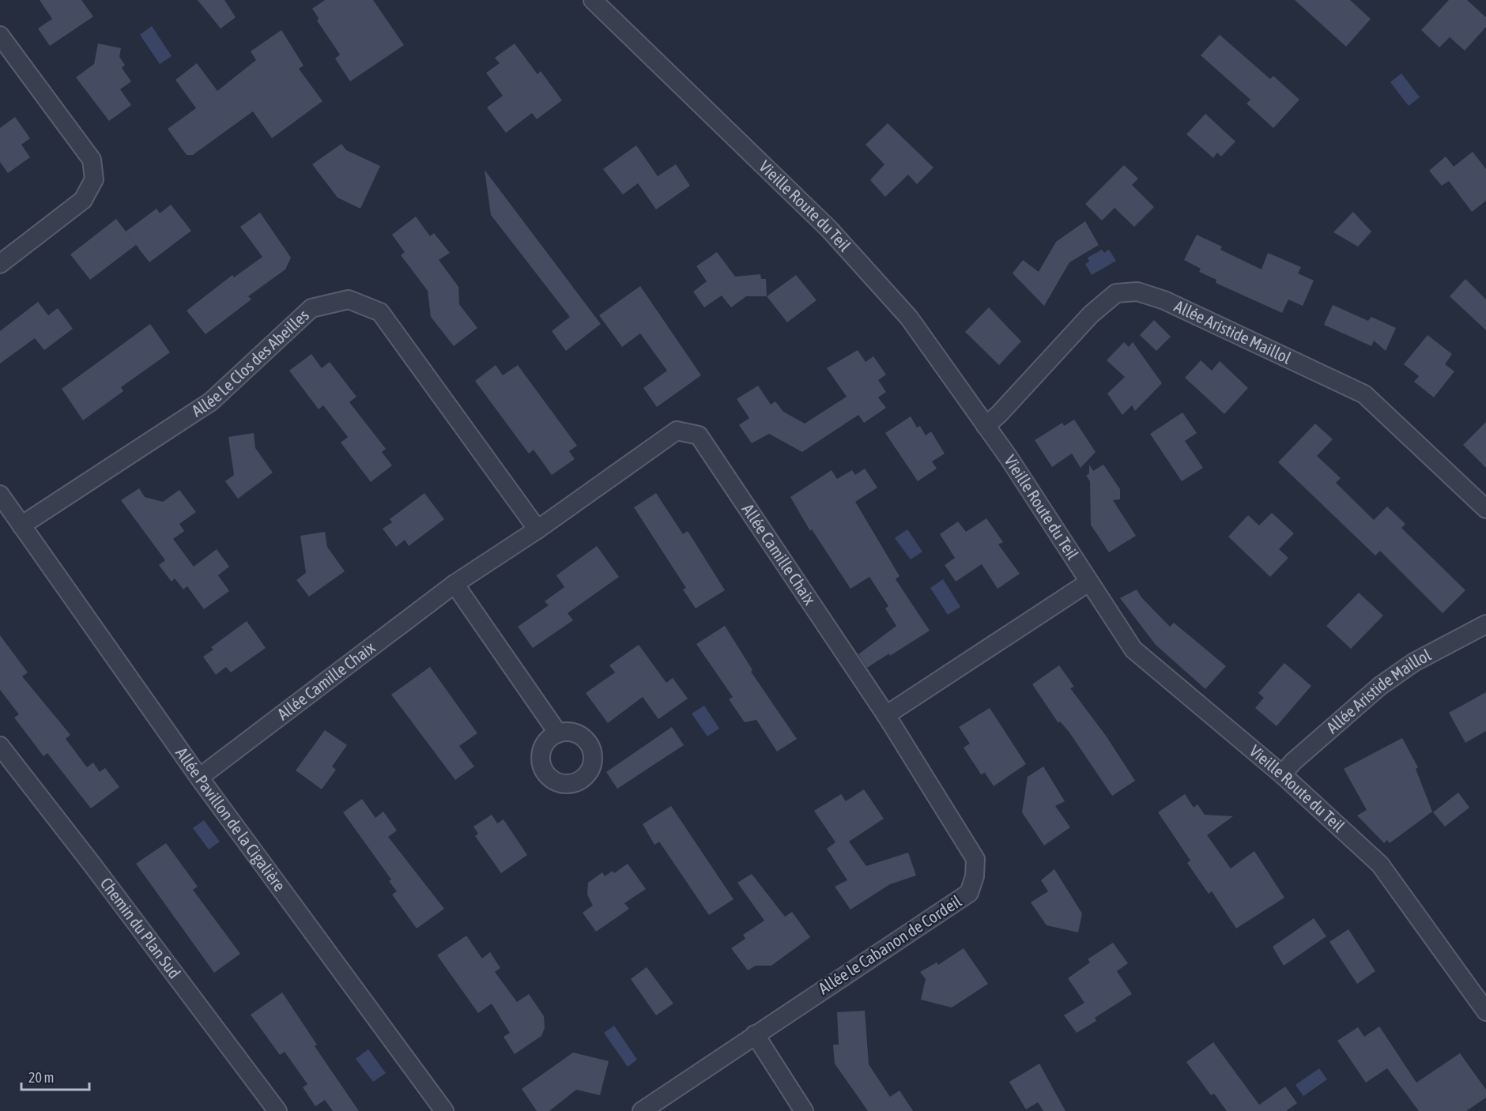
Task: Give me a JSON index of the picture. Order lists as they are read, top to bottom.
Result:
{
  "streets": {
    "street": [
      "Vieille Route du Teil",
      "Allée Aristide Maillol",
      "Allée Le Clos des Abeilles",
      "Allée Camille Chaix",
      "Allée Pavillon de la Cigalière",
      "Chemin du Plan Sud",
      "Allée le Cabanon de Cordeil"
    ]
  },
  "crossings": [
    ["Vieille Route du Teil", "Allée Aristide Maillol"],
    ["Allée Le Clos des Abeilles", "Allée Camille Chaix"],
    ["Allée Le Clos des Abeilles", "Allée Pavillon de la Cigalière"],
    ["Allée Camille Chaix", "Allée Pavillon de la Cigalière"],
    ["Allée Camille Chaix", "Allée le Cabanon de Cordeil"]
  ],
  "scale_bar": "20 m"
}
